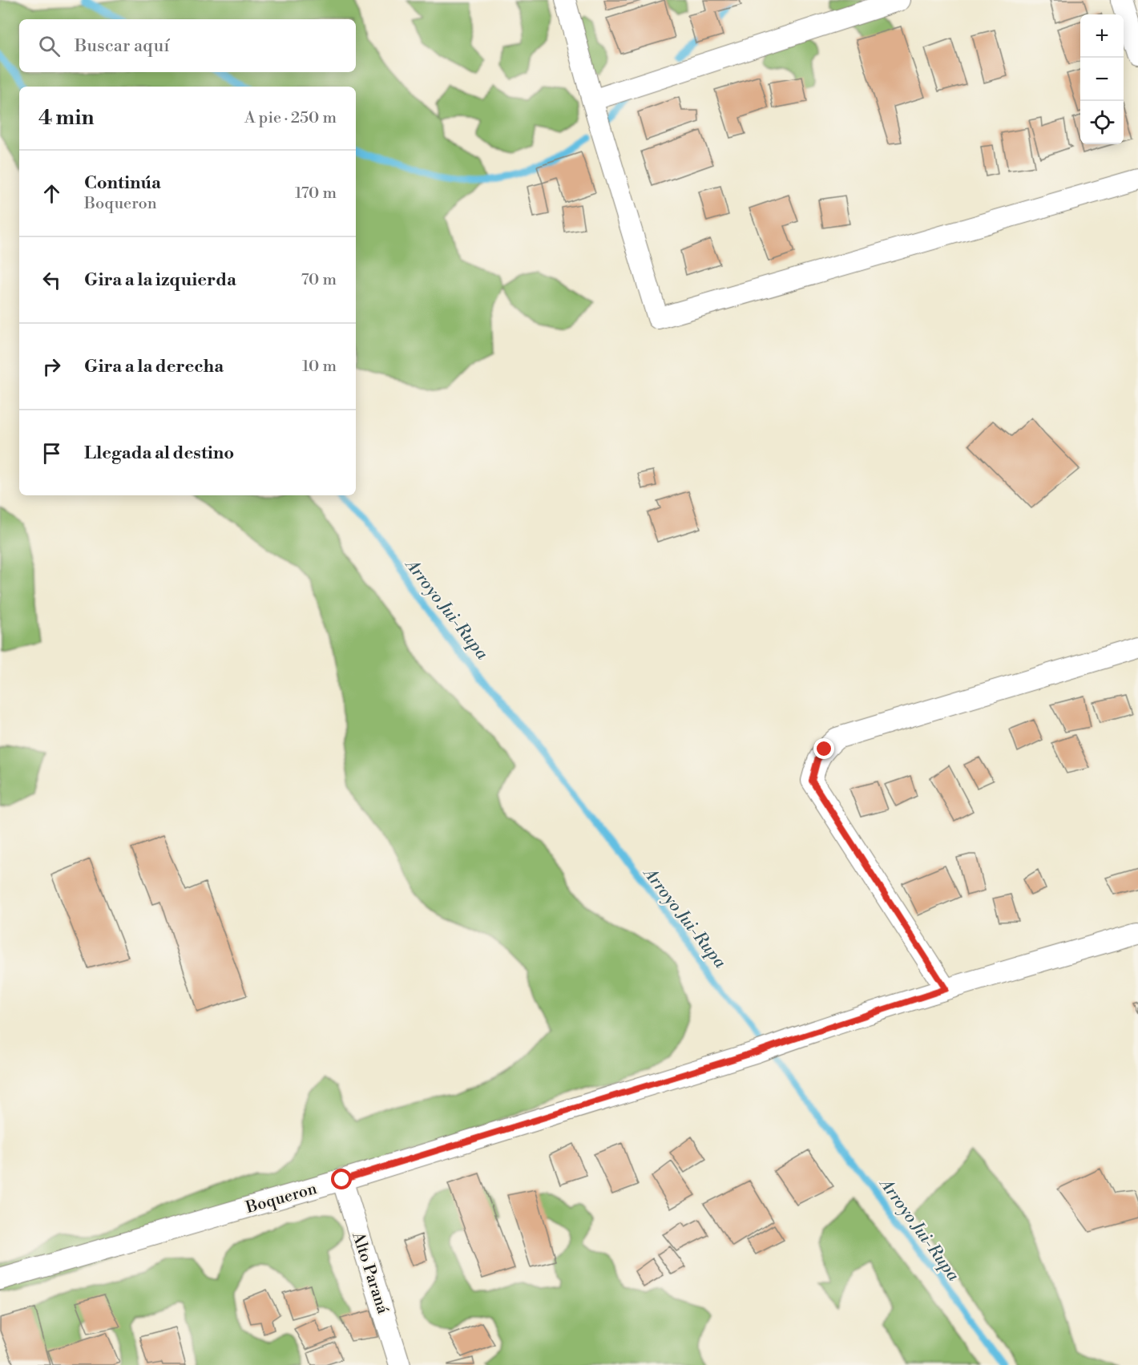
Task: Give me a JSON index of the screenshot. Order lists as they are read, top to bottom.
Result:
{
  "streets": {
    "street": ["Boqueron", "Alto Paraná"]
  },
  "crossings": [
    ["Boqueron", "Alto Paraná"]
  ],
  "water": ["Arroyo Jui-Rupa"],
  "page": {
    "map_buttons": ["+", "−"],
    "search": "Buscar aquí",
    "heading": ["4 min", "A pie · 250 m"],
    "list": [
      ["Continúa", "Boqueron", "170 m"],
      ["Gira a la izquierda", "70 m"],
      ["Gira a la derecha", "10 m"],
      "Llegada al destino"
    ]
  }
}
